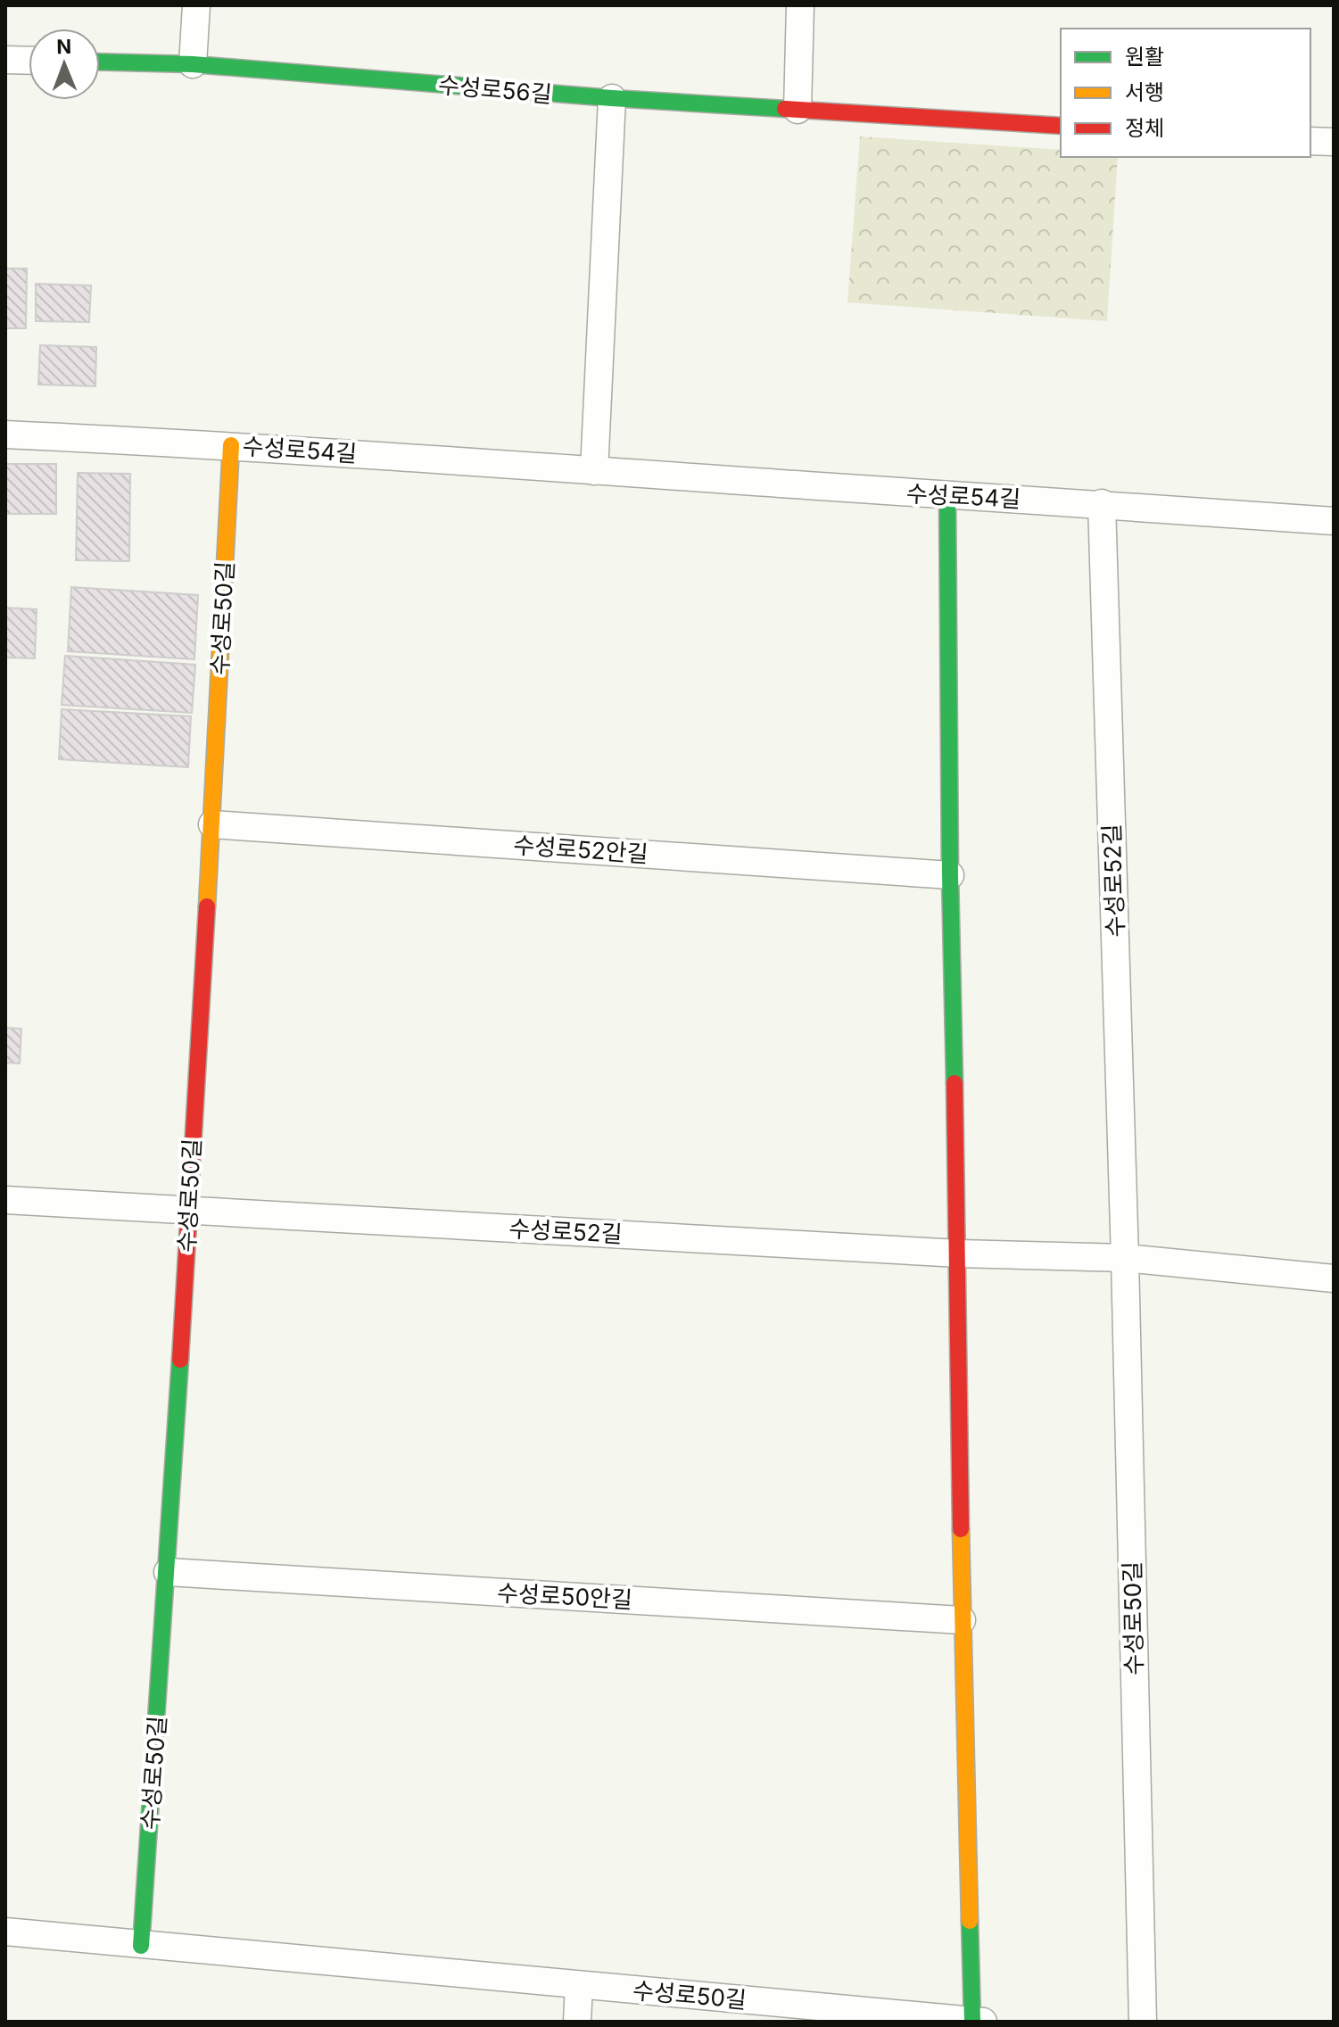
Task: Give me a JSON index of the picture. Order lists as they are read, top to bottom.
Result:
{
  "streets": {
    "street": [
      "수성로56길",
      "수성로54길",
      "수성로50길",
      "수성로52안길",
      "수성로52길",
      "수성로50안길"
    ]
  },
  "crossings": [
    ["수성로54길", "수성로50길"],
    ["수성로54길", "수성로52길"],
    ["수성로50길", "수성로52안길"],
    ["수성로50길", "수성로52길"],
    ["수성로50길", "수성로50안길"]
  ],
  "legend": ["원활", "서행", "정체"],
  "north": "top"
}
